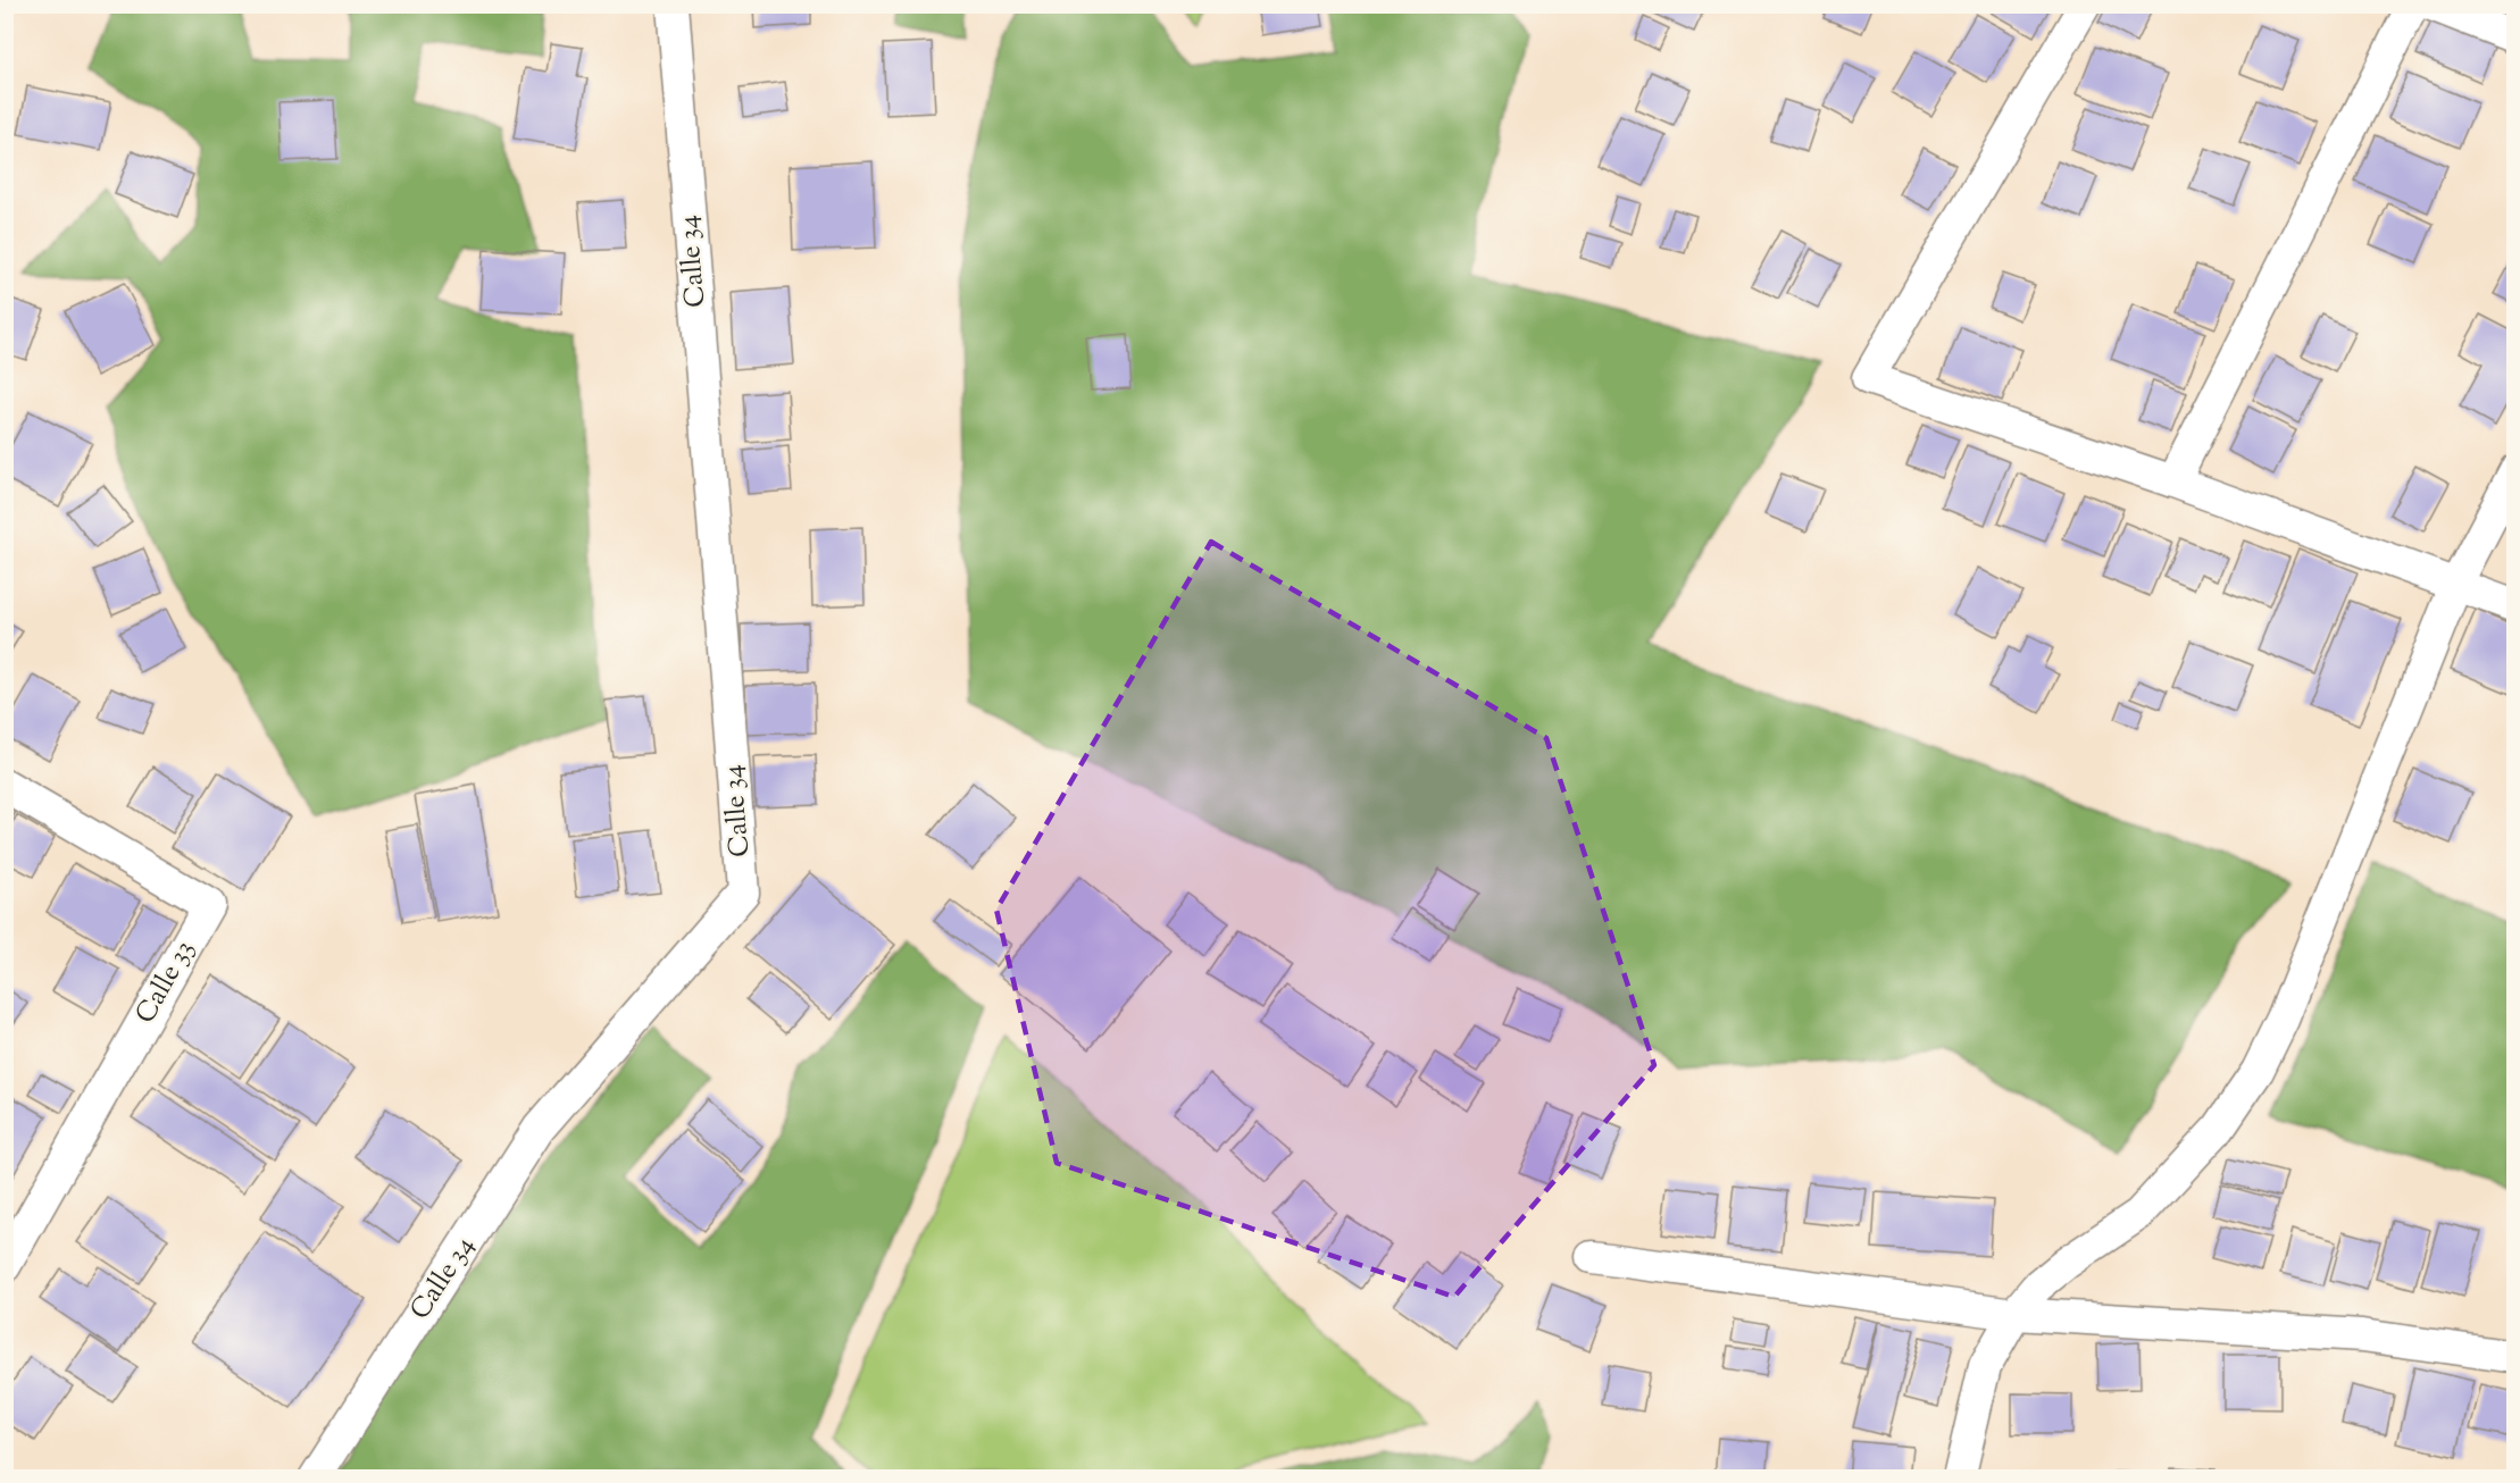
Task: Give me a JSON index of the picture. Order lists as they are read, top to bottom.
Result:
{
  "streets": {
    "street": ["Calle 34", "Calle 33"]
  }
}
